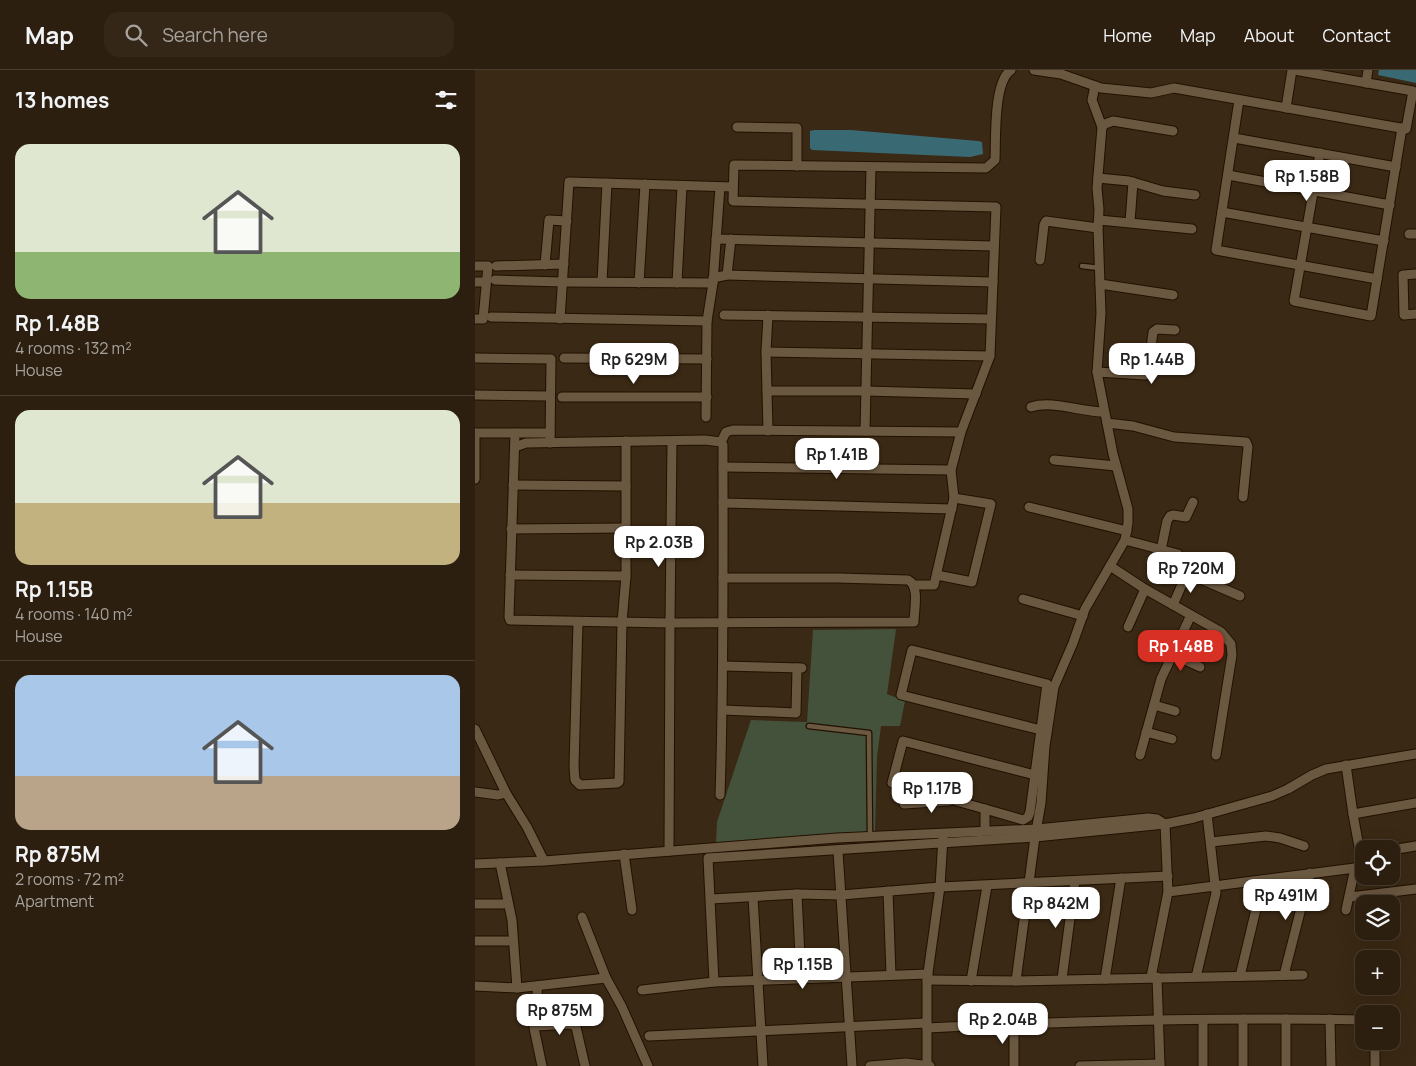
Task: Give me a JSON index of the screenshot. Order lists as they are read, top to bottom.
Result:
{
  "page": {
    "header": "Map",
    "search": "Search here",
    "nav": [
      "Home",
      "Map",
      "About",
      "Contact"
    ],
    "heading": "13 homes",
    "list": [
      {
        "name": "Rp 1.48B",
        "note": "4 rooms · 132 m² · House"
      },
      {
        "name": "Rp 1.15B",
        "note": "4 rooms · 140 m² · House"
      },
      {
        "name": "Rp 875M",
        "note": "2 rooms · 72 m² · Apartment"
      }
    ],
    "price": [
      "Rp 1.58B",
      "Rp 629M",
      "Rp 1.44B",
      "Rp 1.41B",
      "Rp 2.03B",
      "Rp 720M",
      "Rp 1.48B",
      "Rp 1.17B",
      "Rp 491M",
      "Rp 842M",
      "Rp 1.15B",
      "Rp 875M",
      "Rp 2.04B"
    ],
    "map_buttons": ["+", "−"]
  }
}
